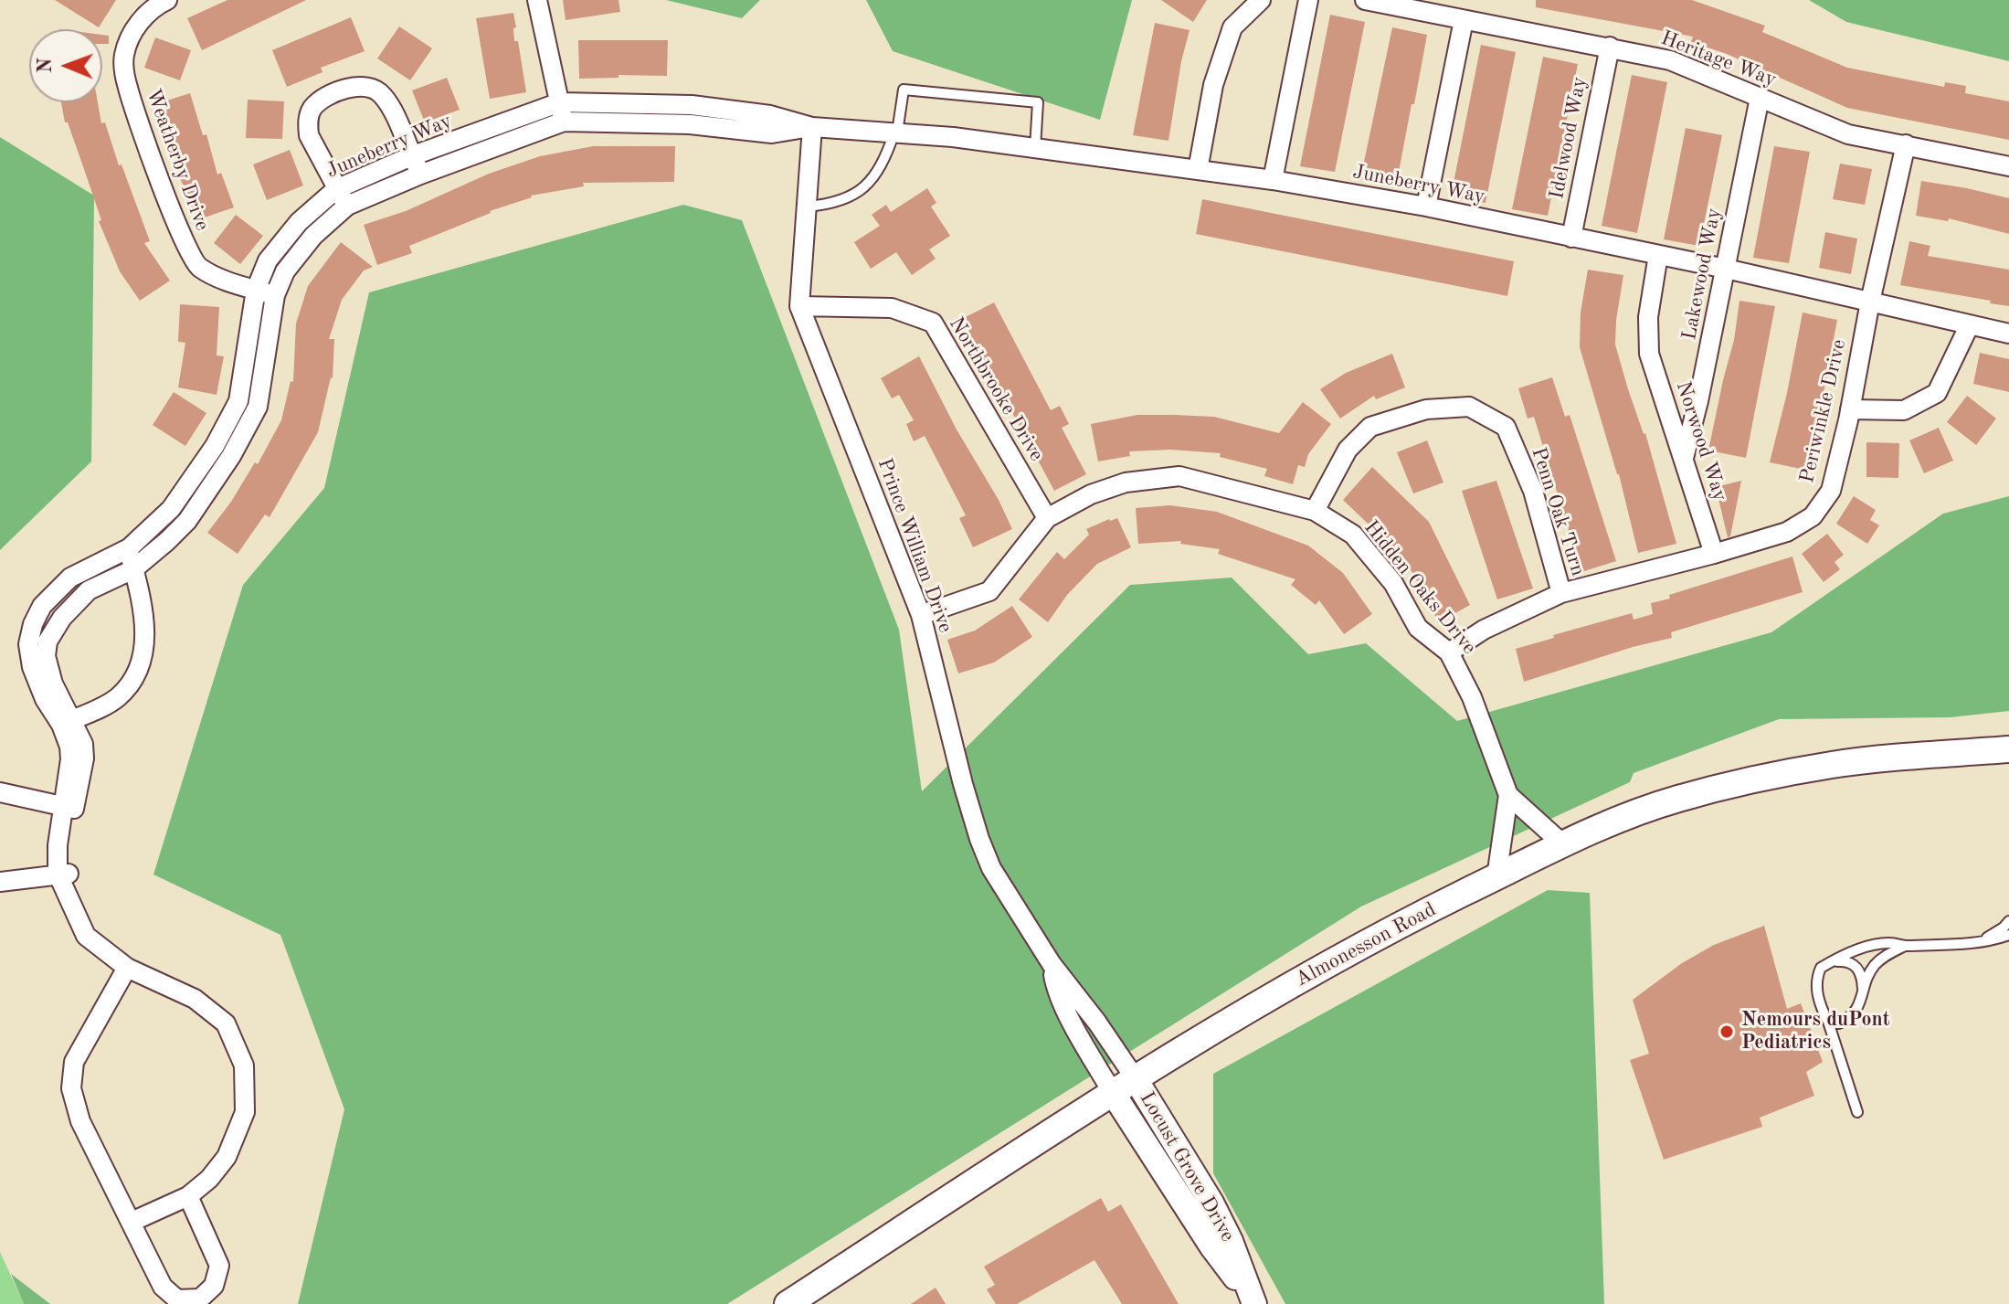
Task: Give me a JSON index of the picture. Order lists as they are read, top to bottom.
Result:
{
  "streets": {
    "main road": ["Almonesson Road"],
    "street": [
      "Heritage Way",
      "Idelwood Way",
      "Juneberry Way",
      "Weatherby Drive",
      "Lakewood Way",
      "Northbrooke Drive",
      "Periwinkle Drive",
      "Norwood Way",
      "Penn Oak Turn",
      "Prince William Drive",
      "Hidden Oaks Drive",
      "Locust Grove Drive"
    ]
  },
  "crossings": [
    ["Heritage Way", "Idelwood Way"],
    ["Heritage Way", "Lakewood Way"],
    ["Heritage Way", "Periwinkle Drive"],
    ["Idelwood Way", "Juneberry Way"],
    ["Juneberry Way", "Weatherby Drive"],
    ["Juneberry Way", "Lakewood Way"],
    ["Juneberry Way", "Periwinkle Drive"],
    ["Juneberry Way", "Norwood Way"],
    ["Juneberry Way", "Prince William Drive"],
    ["Lakewood Way", "Norwood Way"],
    ["Northbrooke Drive", "Prince William Drive"],
    ["Northbrooke Drive", "Hidden Oaks Drive"],
    ["Periwinkle Drive", "Norwood Way"],
    ["Periwinkle Drive", "Penn Oak Turn"],
    ["Periwinkle Drive", "Hidden Oaks Drive"],
    ["Penn Oak Turn", "Hidden Oaks Drive"],
    ["Prince William Drive", "Hidden Oaks Drive"],
    ["Prince William Drive", "Almonesson Road"],
    ["Prince William Drive", "Locust Grove Drive"],
    ["Hidden Oaks Drive", "Almonesson Road"],
    ["Almonesson Road", "Locust Grove Drive"]
  ],
  "places": ["Nemours duPont Pediatrics"],
  "north": "left"
}
